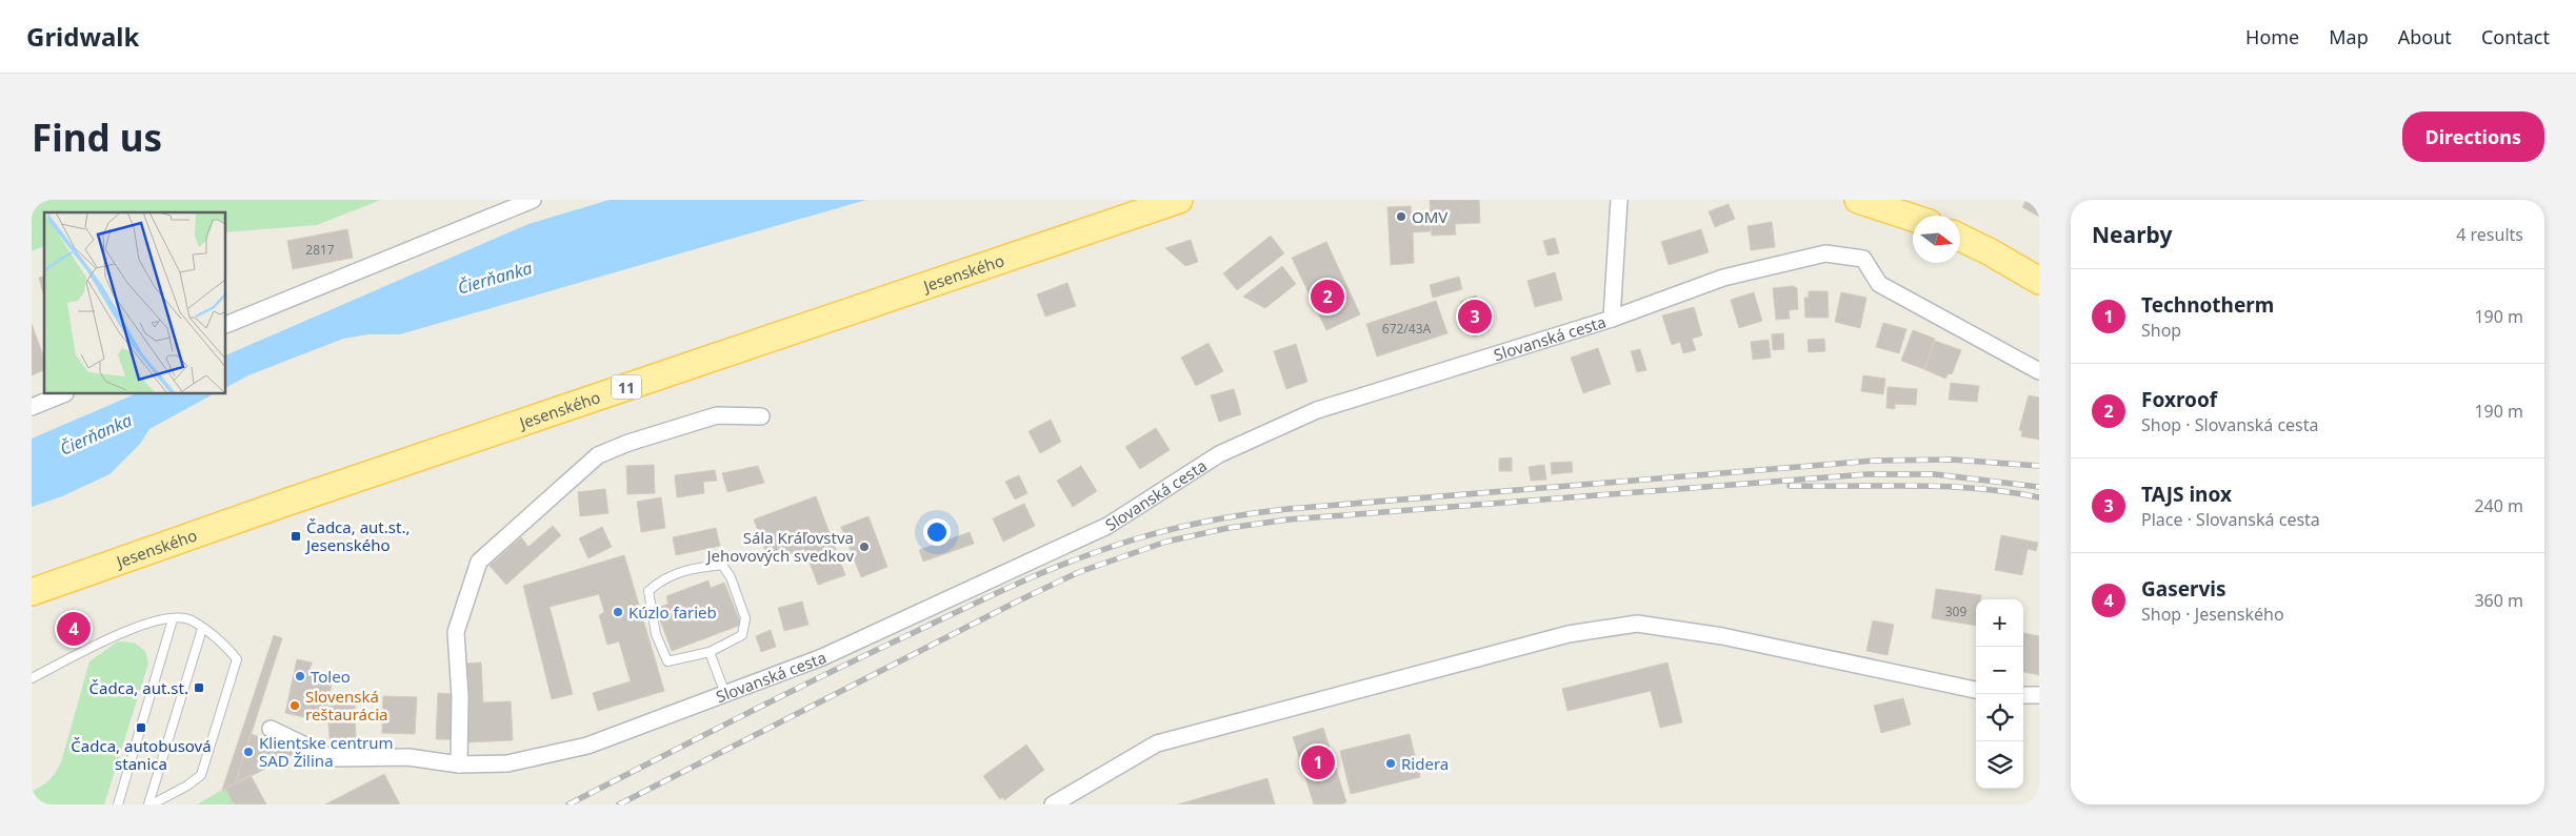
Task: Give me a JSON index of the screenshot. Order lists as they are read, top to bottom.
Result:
{
  "streets": {
    "main road": ["Jesenského", "11"],
    "street": ["Slovanská cesta"]
  },
  "water": ["Čierňanka"],
  "places": {
    "other": [
      "OMV",
      "Sála Kráľovstva Jehovových svedkov",
      "Kúzlo farieb",
      "Toleo",
      "Slovenská reštaurácia",
      "Klientske centrum SAD Žilina",
      "Ridera"
    ],
    "transit": ["Čadca, aut.st., Jesenského", "Čadca, aut.st.", "Čadca, autobusová stanica"]
  },
  "house_numbers": ["2817", "672/43A", "309"],
  "north": "right",
  "page": {
    "header": "Gridwalk",
    "nav": [
      "Home",
      "Map",
      "About",
      "Contact"
    ],
    "buttons": "Directions",
    "title": "Find us",
    "heading": ["Nearby", "4 results"],
    "list": [
      {
        "mark": "1",
        "name": "Technotherm",
        "note": "Shop",
        "value": "190 m"
      },
      {
        "mark": "2",
        "name": "Foxroof",
        "note": "Shop · Slovanská cesta",
        "value": "190 m"
      },
      {
        "mark": "3",
        "name": "TAJS inox",
        "note": "Place · Slovanská cesta",
        "value": "240 m"
      },
      {
        "mark": "4",
        "name": "Gaservis",
        "note": "Shop · Jesenského",
        "value": "360 m"
      }
    ],
    "pins": [
      "2",
      "3",
      "4",
      "1"
    ],
    "map_buttons": ["+", "−"]
  }
}
